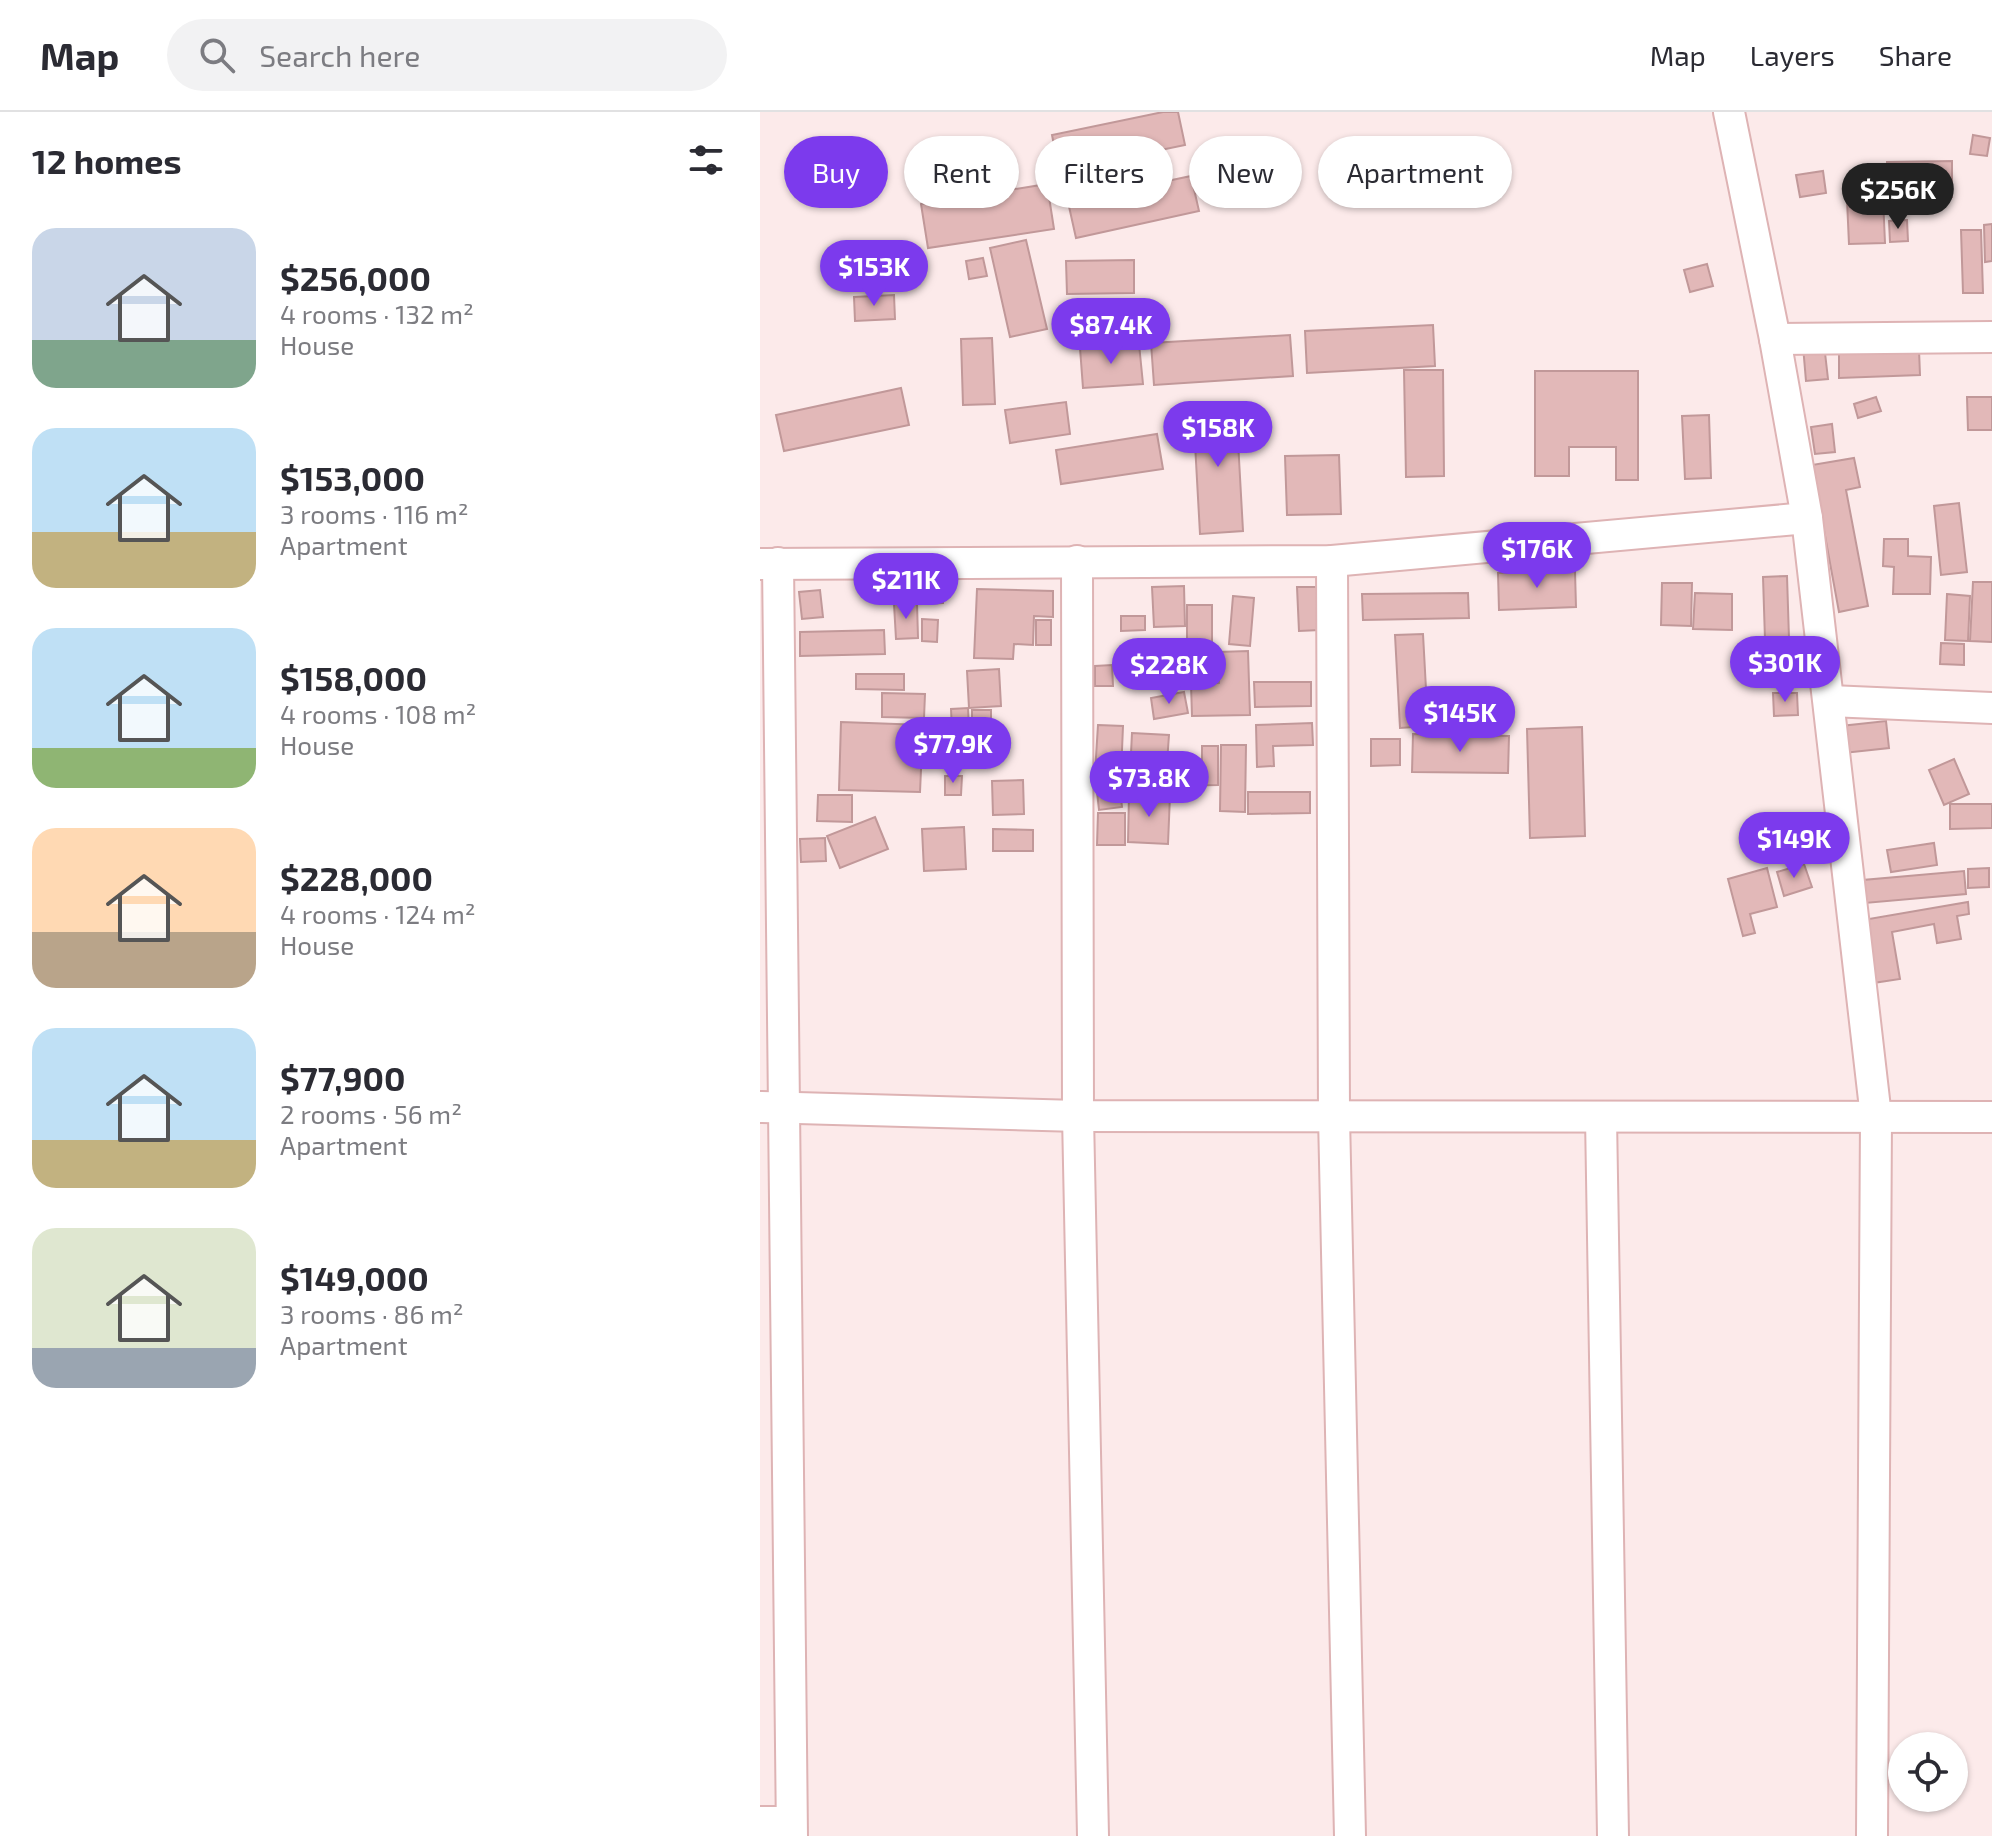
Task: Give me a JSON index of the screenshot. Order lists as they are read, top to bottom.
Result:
{
  "page": {
    "header": "Map",
    "search": "Search here",
    "nav": ["Map", "Layers", "Share"],
    "heading": "12 homes",
    "chip": [
      "Buy",
      "Rent",
      "Filters",
      "New",
      "Apartment"
    ],
    "price": [
      "$256K",
      "$153K",
      "$87.4K",
      "$158K",
      "$176K",
      "$211K",
      "$301K",
      "$228K",
      "$145K",
      "$77.9K",
      "$73.8K",
      "$149K"
    ],
    "list": [
      {
        "name": "$256,000",
        "note": "4 rooms · 132 m² · House"
      },
      {
        "name": "$153,000",
        "note": "3 rooms · 116 m² · Apartment"
      },
      {
        "name": "$158,000",
        "note": "4 rooms · 108 m² · House"
      },
      {
        "name": "$228,000",
        "note": "4 rooms · 124 m² · House"
      },
      {
        "name": "$77,900",
        "note": "2 rooms · 56 m² · Apartment"
      },
      {
        "name": "$149,000",
        "note": "3 rooms · 86 m² · Apartment"
      }
    ]
  }
}
